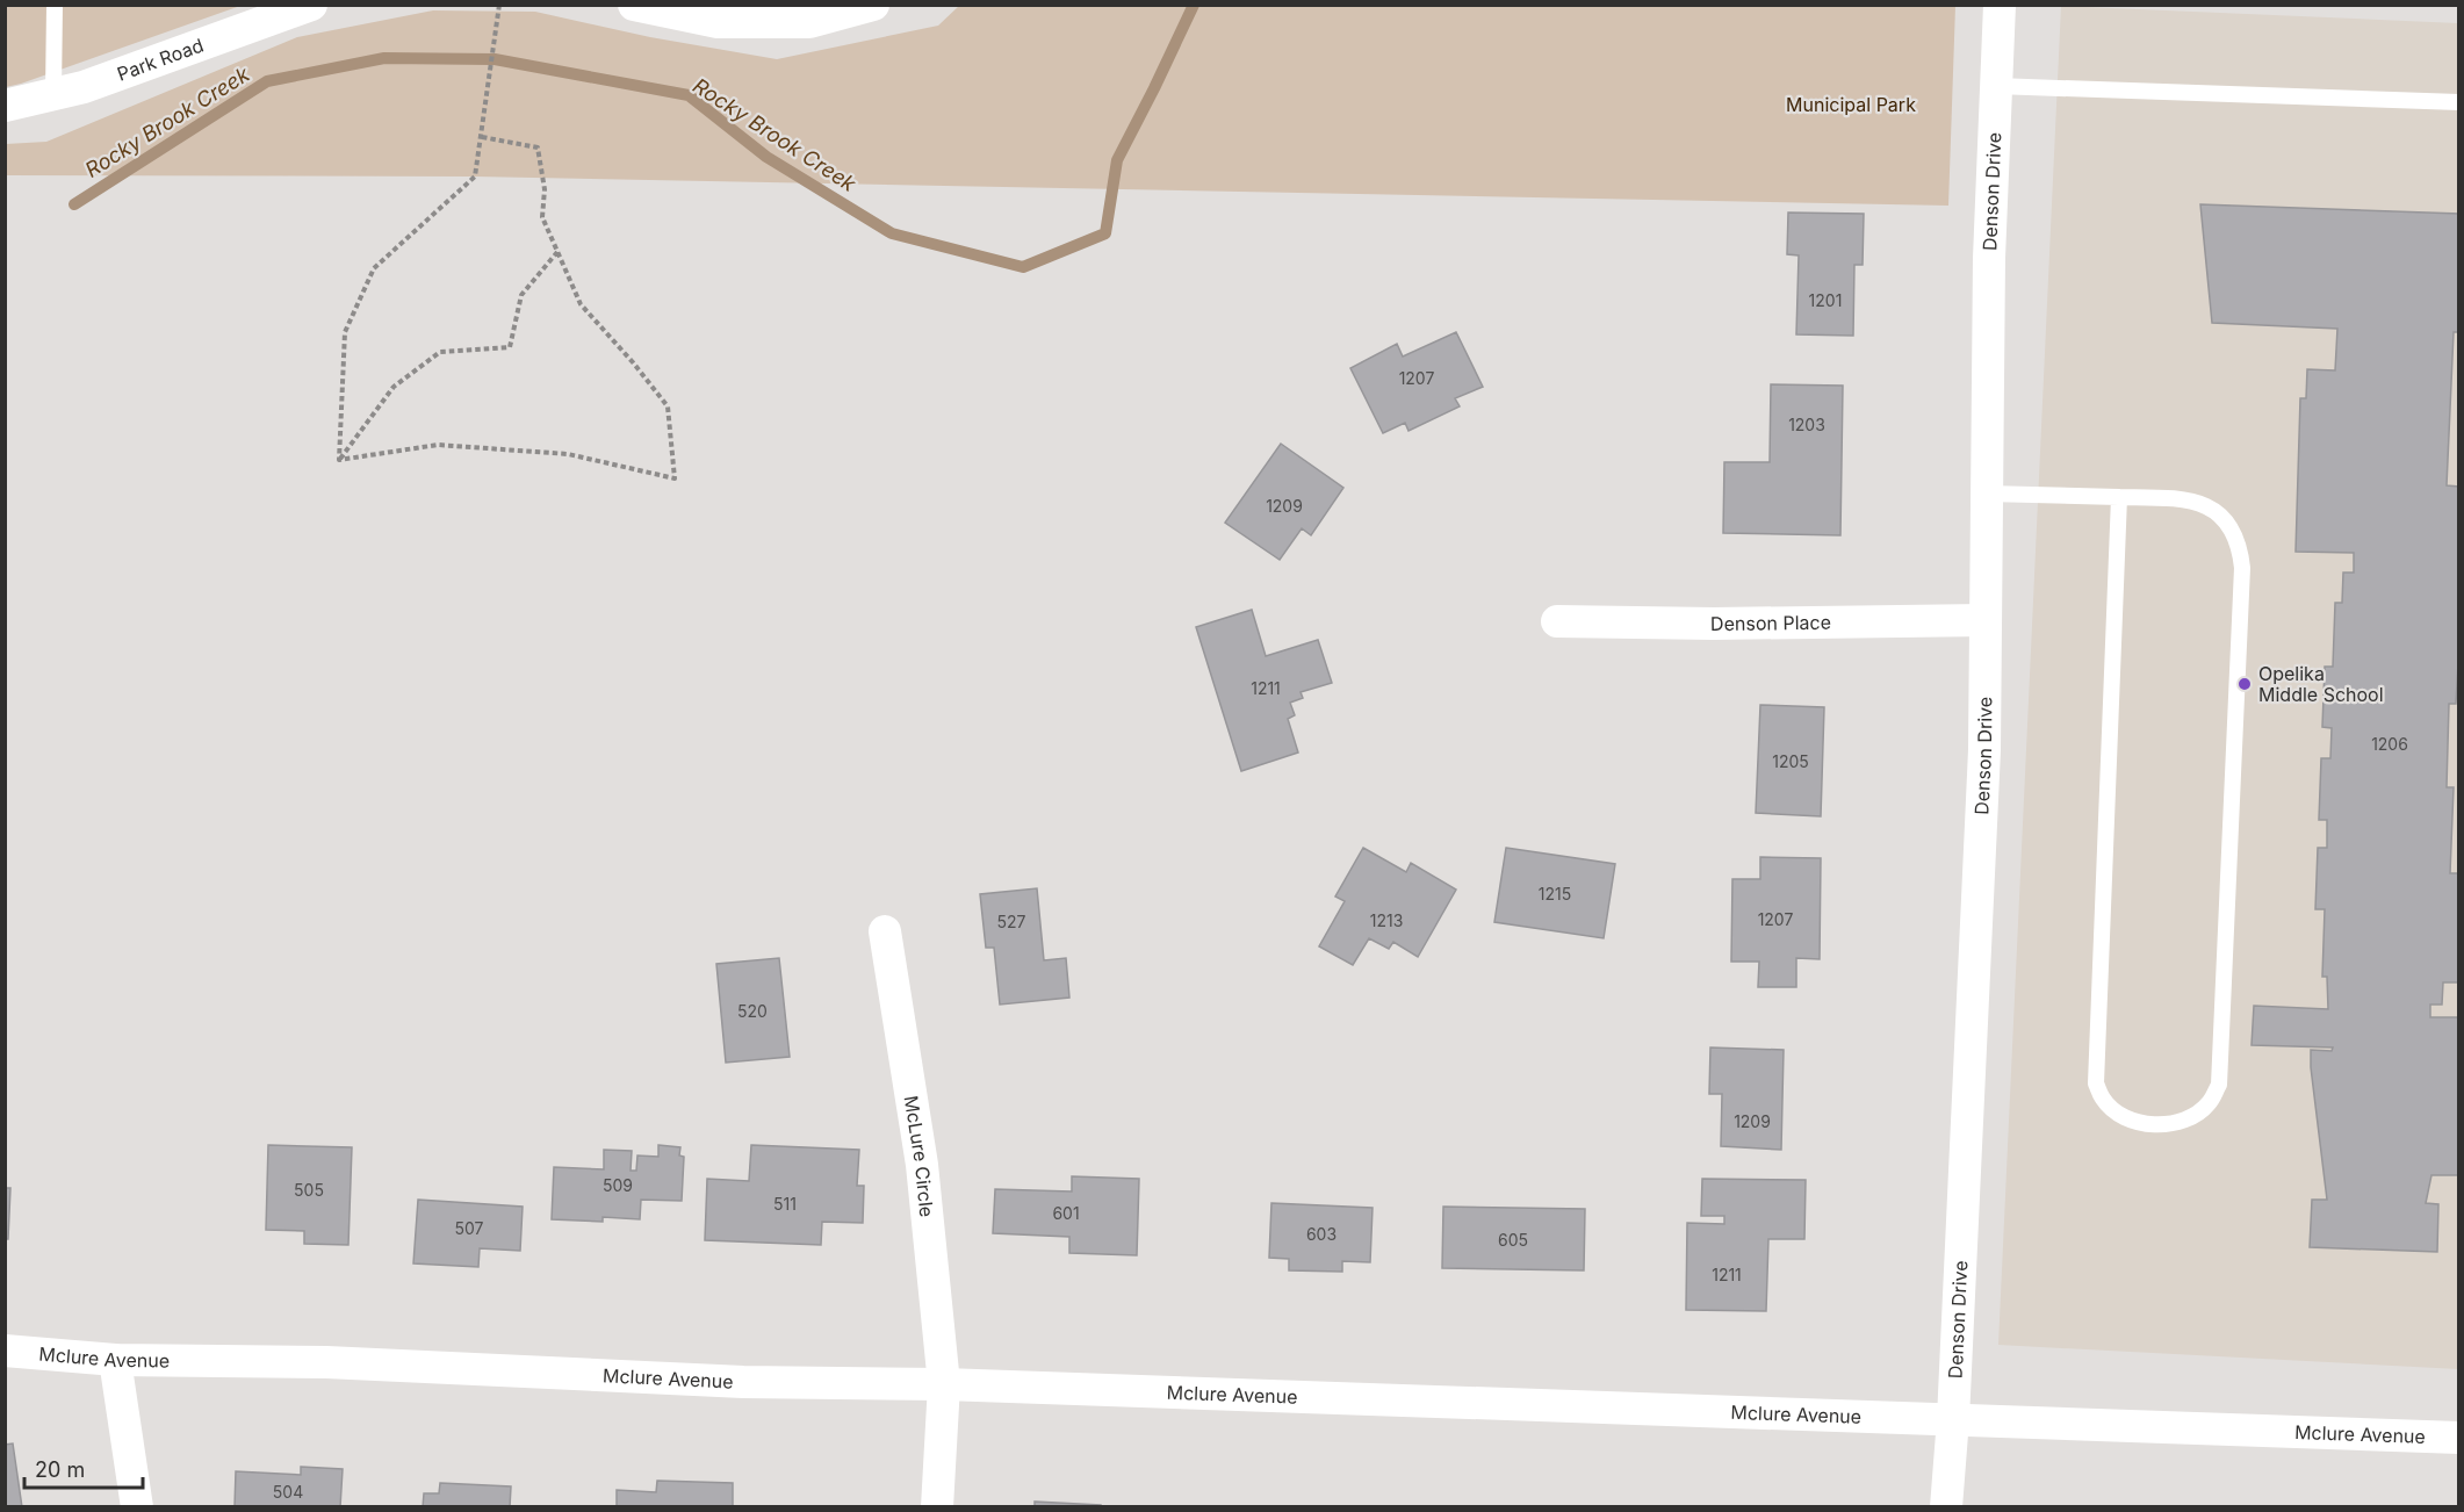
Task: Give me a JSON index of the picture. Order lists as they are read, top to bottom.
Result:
{
  "streets": {
    "street": [
      "Park Road",
      "Denson Drive",
      "Denson Place",
      "McLure Circle",
      "Mclure Avenue"
    ]
  },
  "crossings": [
    ["Denson Drive", "Denson Place"],
    ["Denson Drive", "Mclure Avenue"],
    ["McLure Circle", "Mclure Avenue"]
  ],
  "water": ["Rocky Brook Creek"],
  "parks": ["Municipal Park"],
  "places": ["Opelika Middle School"],
  "house_numbers": [
    "1201",
    "1207",
    "1203",
    "1209",
    "1211",
    "1206",
    "1205",
    "1215",
    "1207",
    "1213",
    "527",
    "520",
    "1209",
    "509",
    "505",
    "511",
    "601",
    "507",
    "603",
    "605",
    "1211",
    "504"
  ],
  "scale_bar": "20 m"
}
